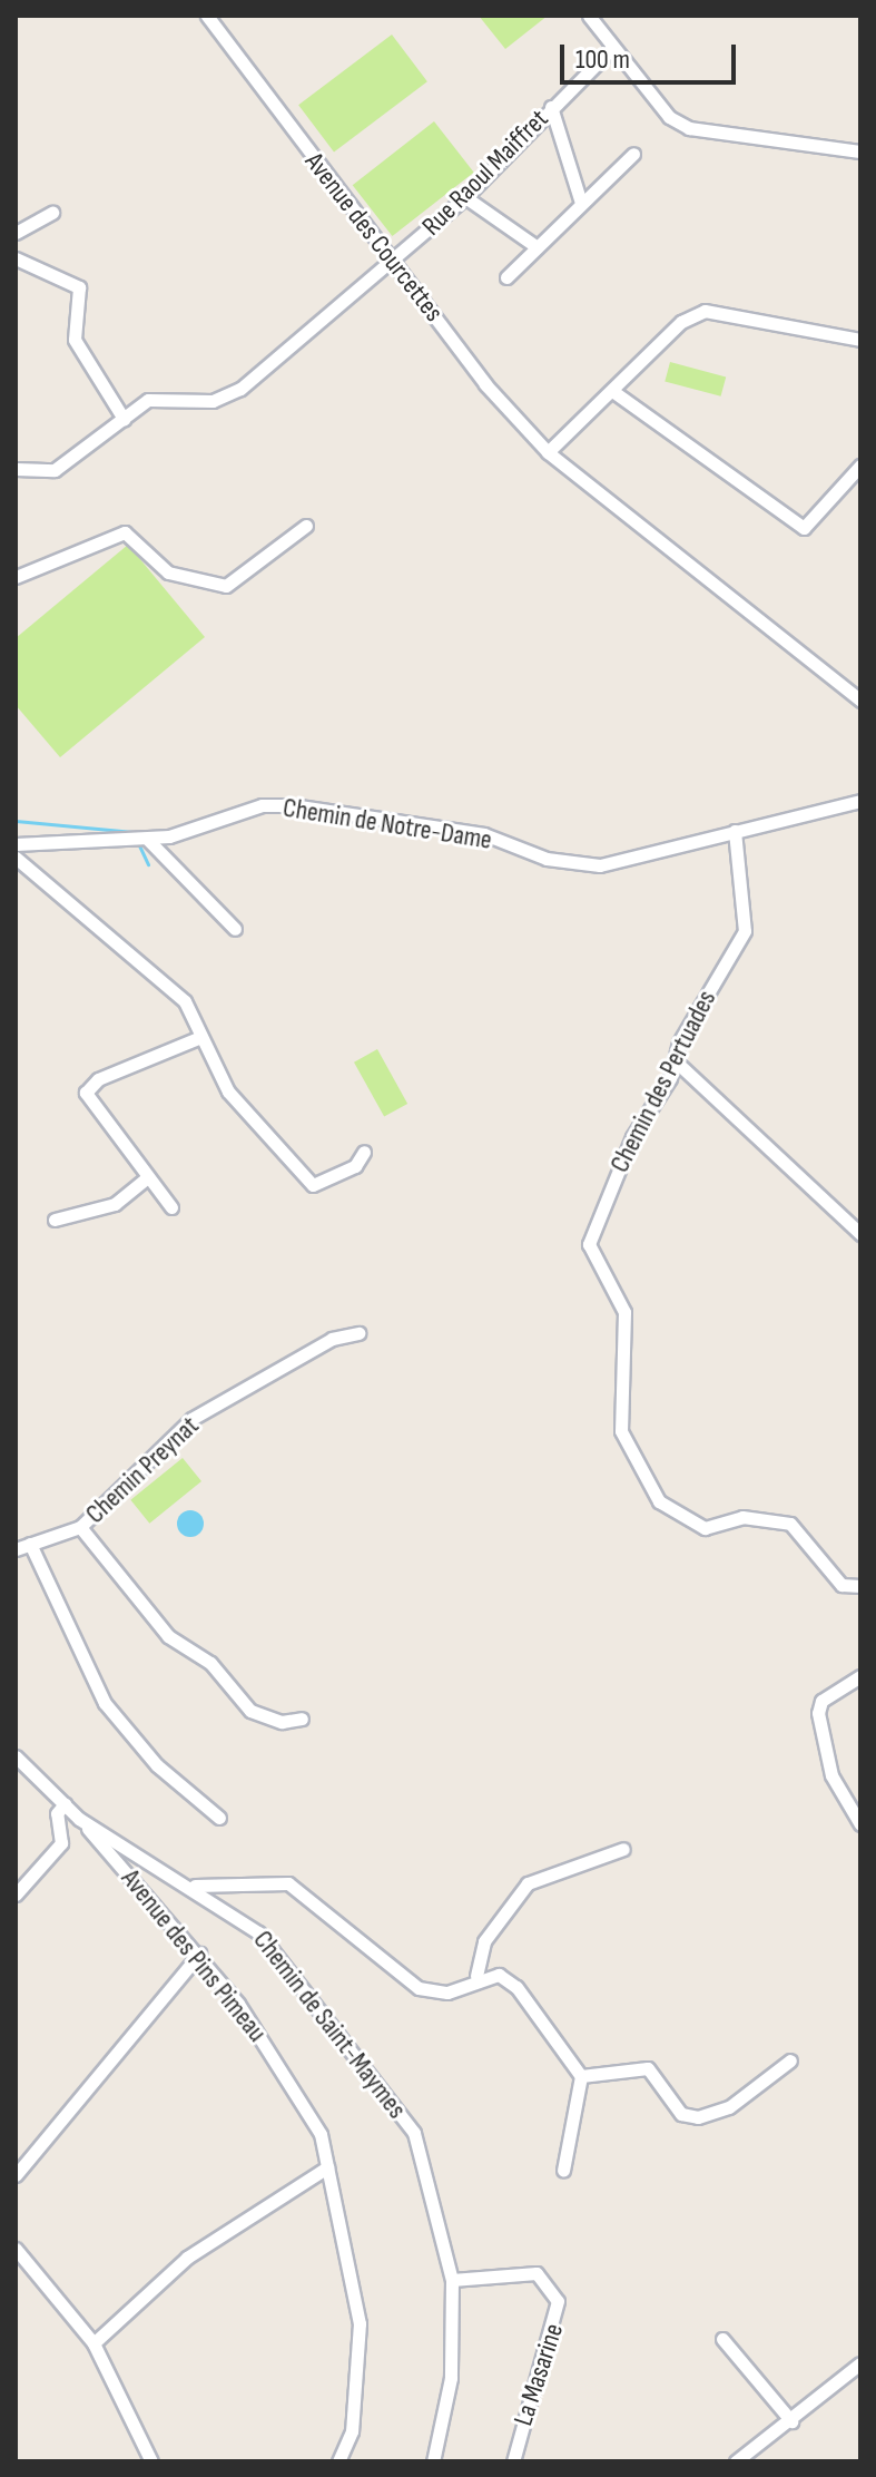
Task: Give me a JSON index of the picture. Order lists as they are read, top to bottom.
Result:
{
  "streets": {
    "street": [
      "Rue Raoul Maiffret",
      "Avenue des Courcettes",
      "Chemin de Notre-Dame",
      "Chemin des Pertuades",
      "Chemin Preynat",
      "Avenue des Pins Pimeau",
      "Chemin de Saint-Maymes",
      "La Masarine"
    ]
  },
  "crossings": [
    ["Rue Raoul Maiffret", "Avenue des Courcettes"],
    ["Chemin de Notre-Dame", "Chemin des Pertuades"],
    ["Avenue des Pins Pimeau", "Chemin de Saint-Maymes"],
    ["Chemin de Saint-Maymes", "La Masarine"]
  ],
  "scale_bar": "100 m"
}
